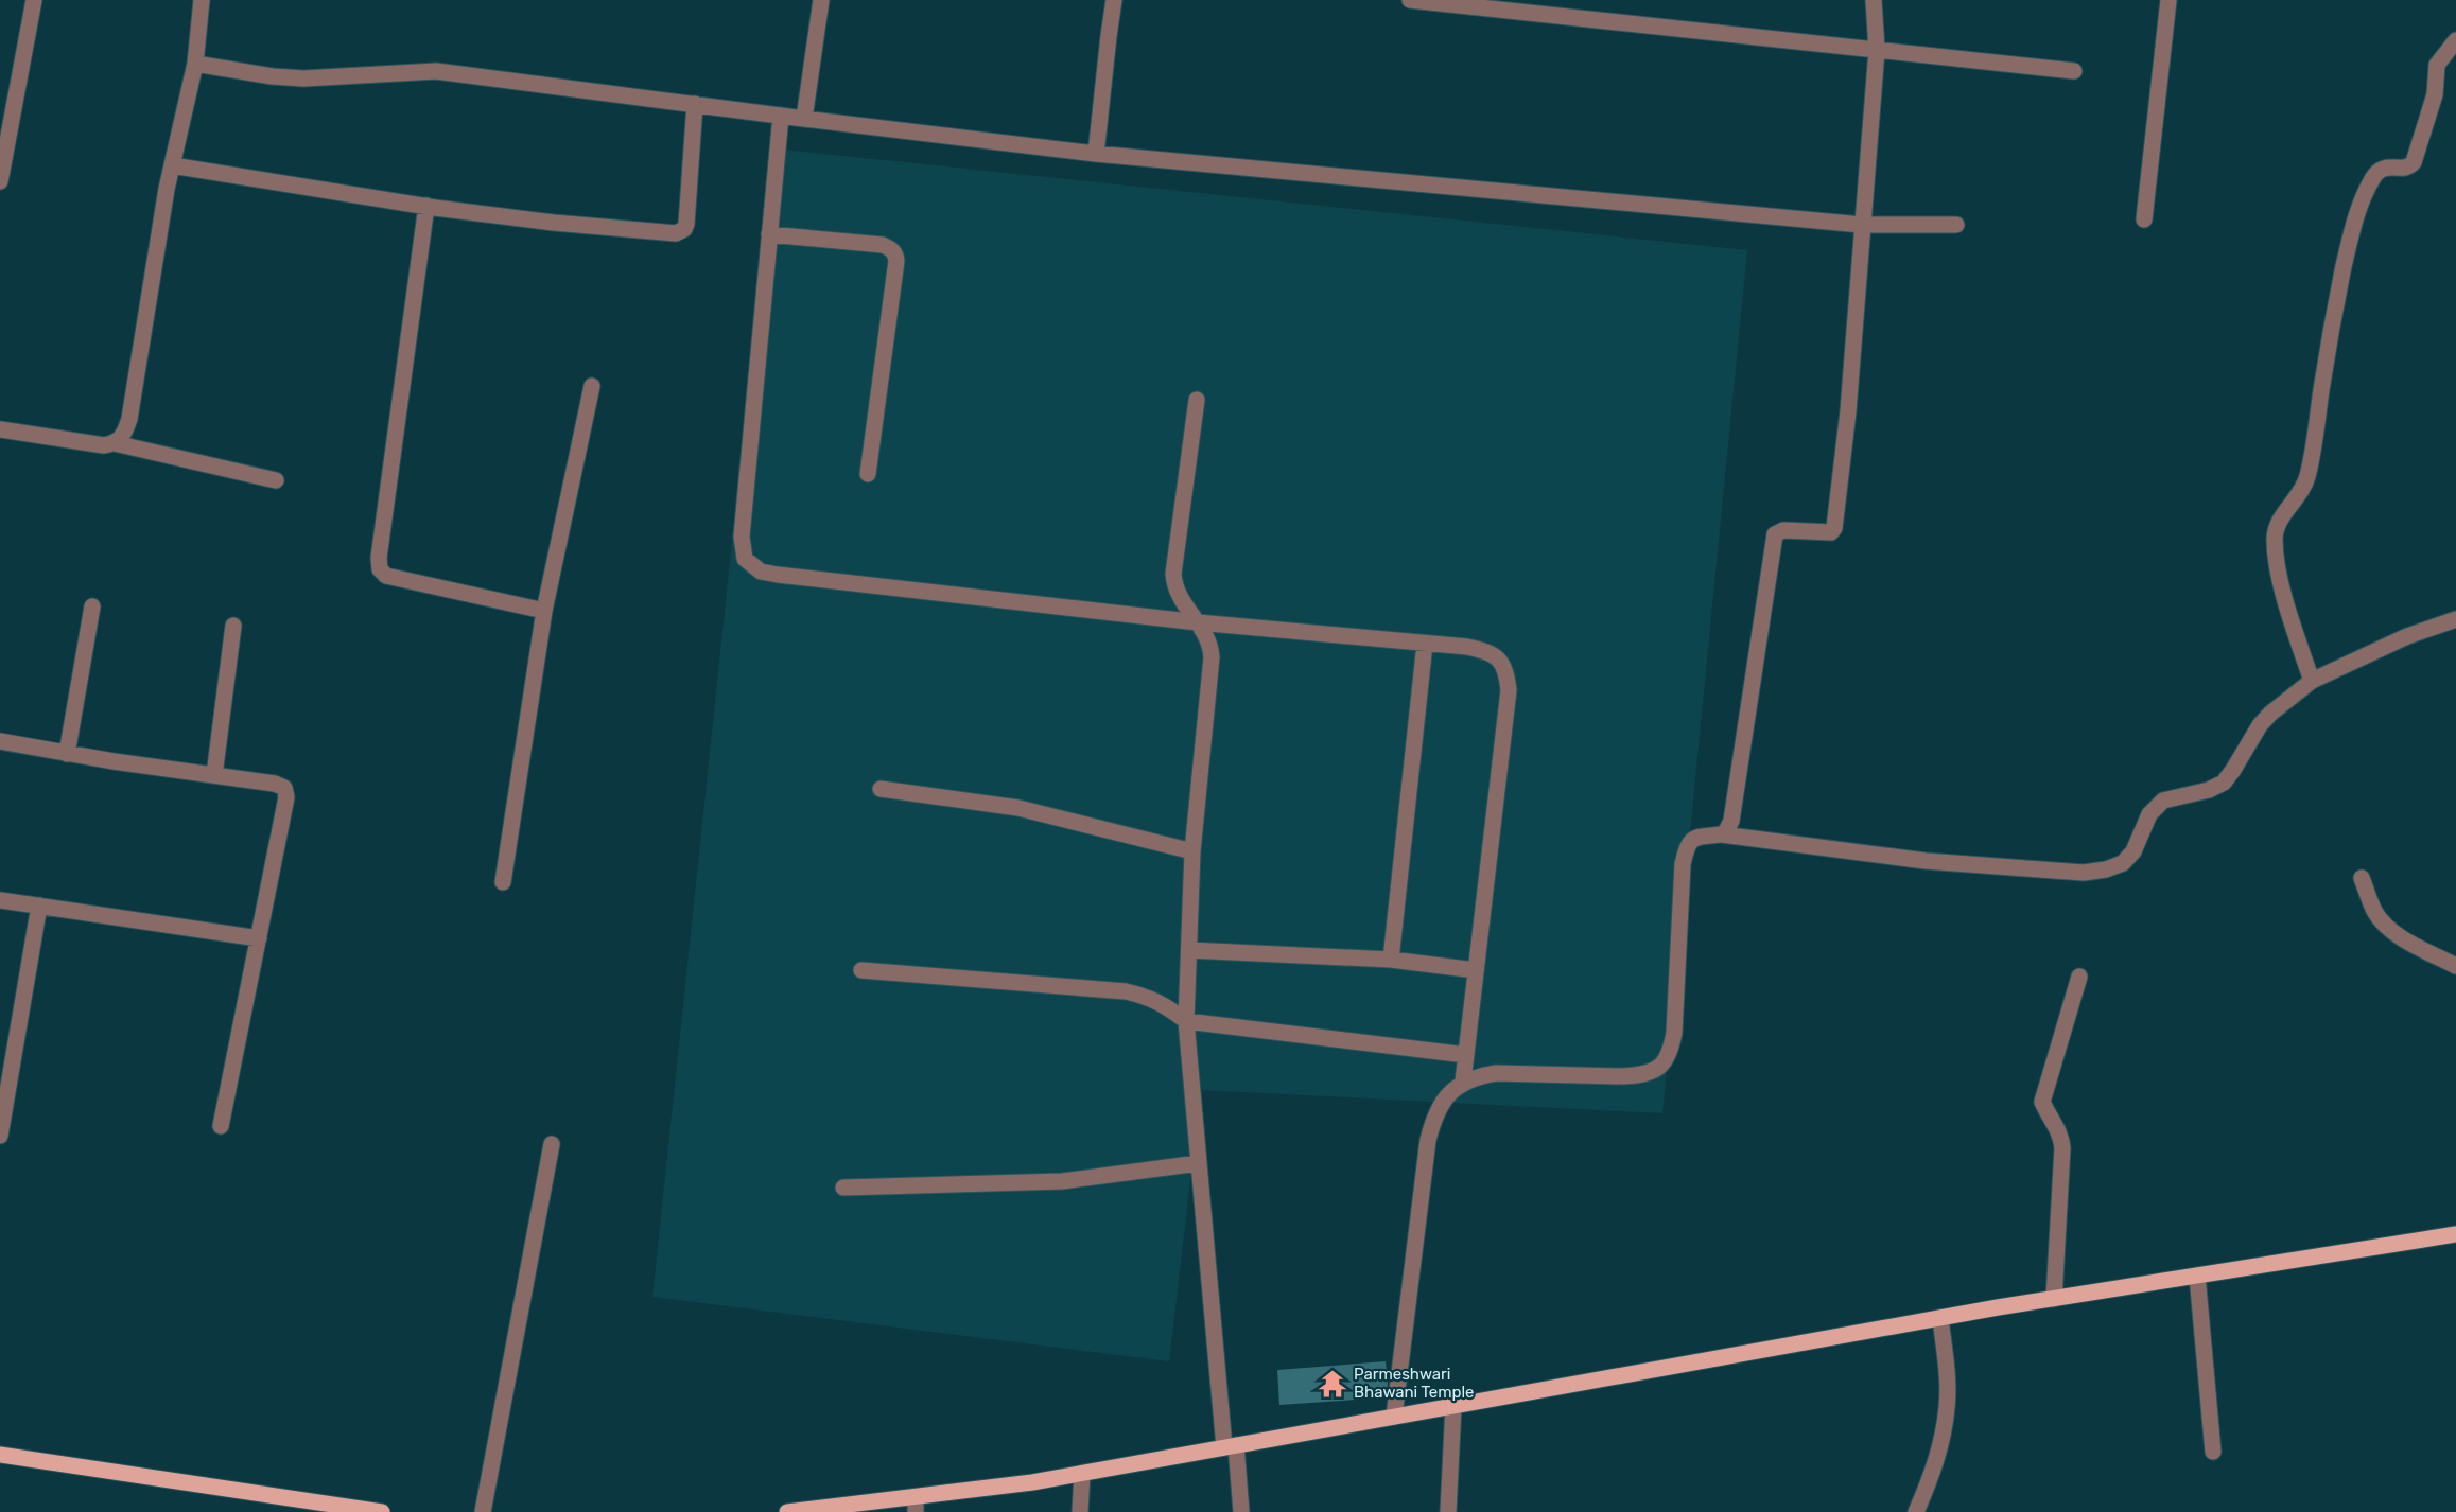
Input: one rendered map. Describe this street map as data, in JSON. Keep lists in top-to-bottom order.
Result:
{
  "places": {
    "temple": ["Parmeshwari Bhawani Temple"]
  }
}
